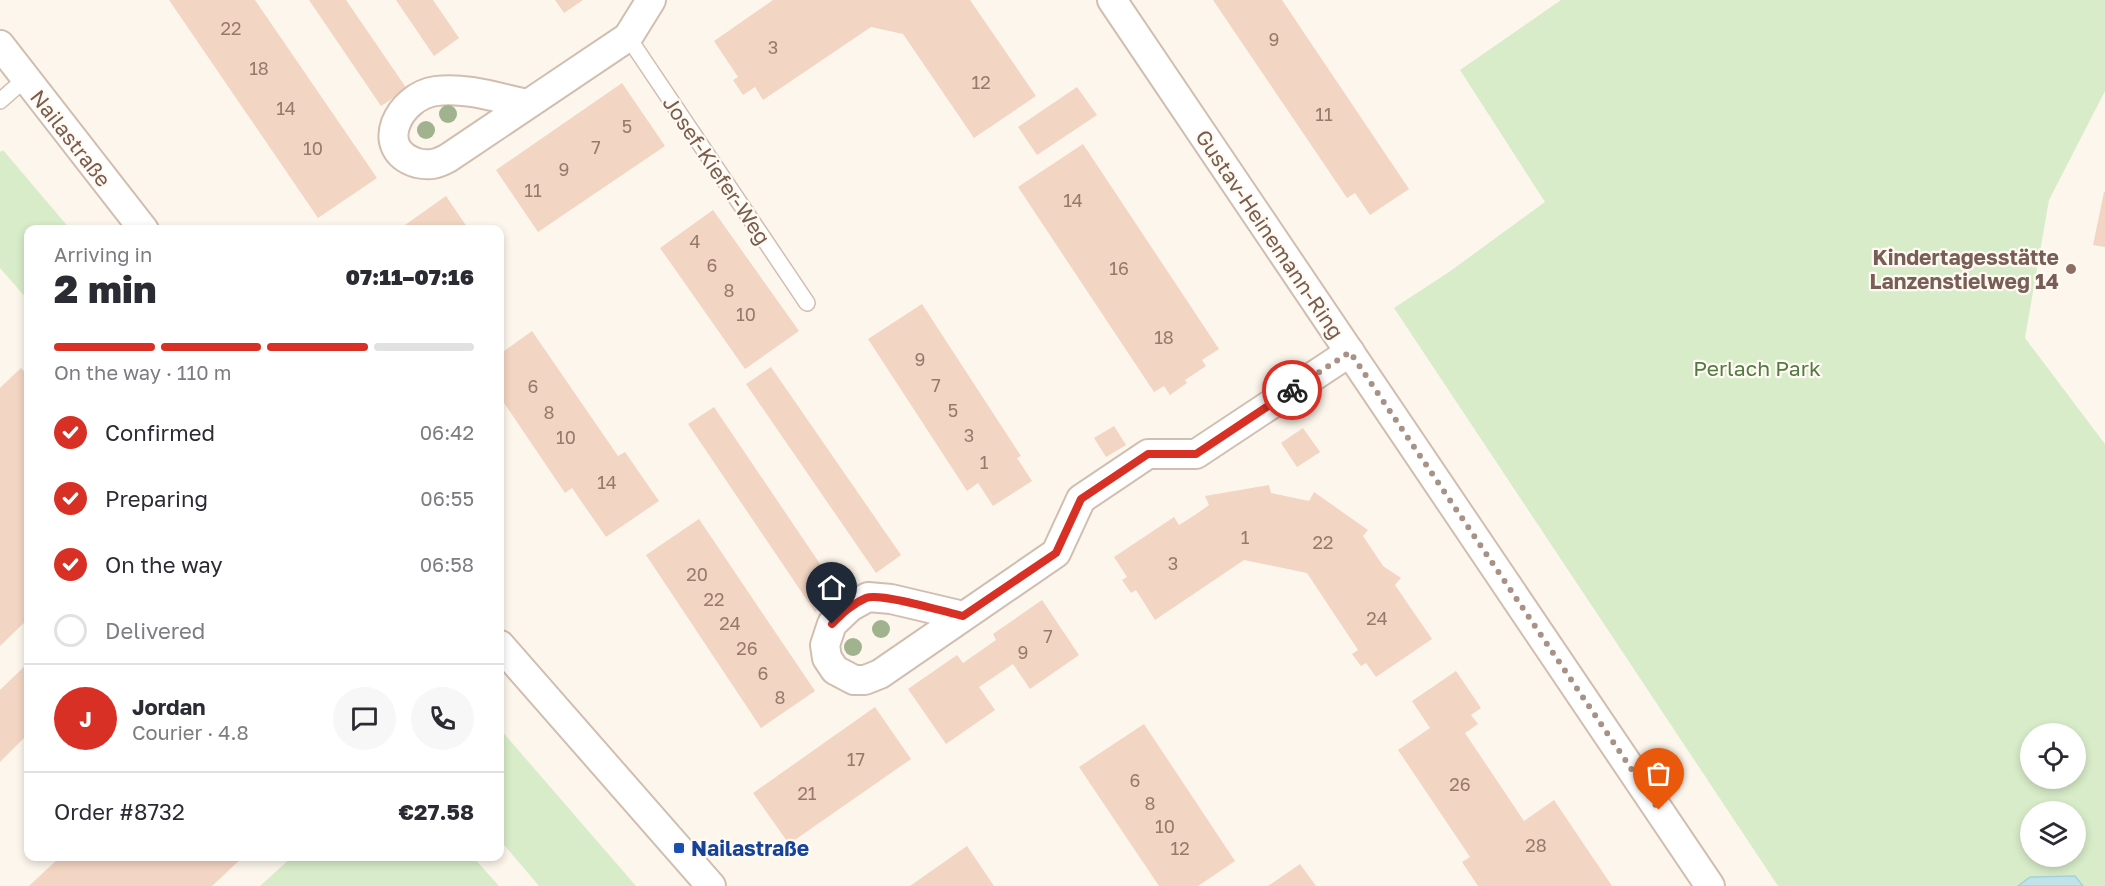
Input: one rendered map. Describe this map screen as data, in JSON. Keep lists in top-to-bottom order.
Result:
{
  "streets": {
    "street": ["Nailastraße", "Gustav-Heinemann-Ring"],
    "lane": ["Josef-Kiefer-Weg"]
  },
  "parks": ["Perlach Park"],
  "places": {
    "other": ["Kindertagesstätte Lanzenstielweg 14"],
    "transit": ["Nailastraße"]
  },
  "house_numbers": [
    "22",
    "9",
    "3",
    "18",
    "12",
    "14",
    "11",
    "5",
    "7",
    "10",
    "9",
    "11",
    "14",
    "4",
    "6",
    "16",
    "8",
    "10",
    "18",
    "9",
    "7",
    "6",
    "5",
    "8",
    "3",
    "10",
    "1",
    "14",
    "1",
    "22",
    "3",
    "20",
    "22",
    "24",
    "24",
    "7",
    "26",
    "9",
    "6",
    "8",
    "17",
    "6",
    "26",
    "21",
    "8",
    "10",
    "28",
    "12"
  ],
  "page": {
    "heading": ["2 min", "Arriving in", "07:11–07:16"],
    "panel": [
      "Jordan",
      "Courier · 4.8",
      "Order #8732",
      "€27.58"
    ],
    "bar": "On the way · 110 m",
    "list": [
      ["Confirmed", "06:42"],
      ["Preparing", "06:55"],
      ["On the way", "06:58"],
      "Delivered"
    ],
    "round": "J"
  }
}
